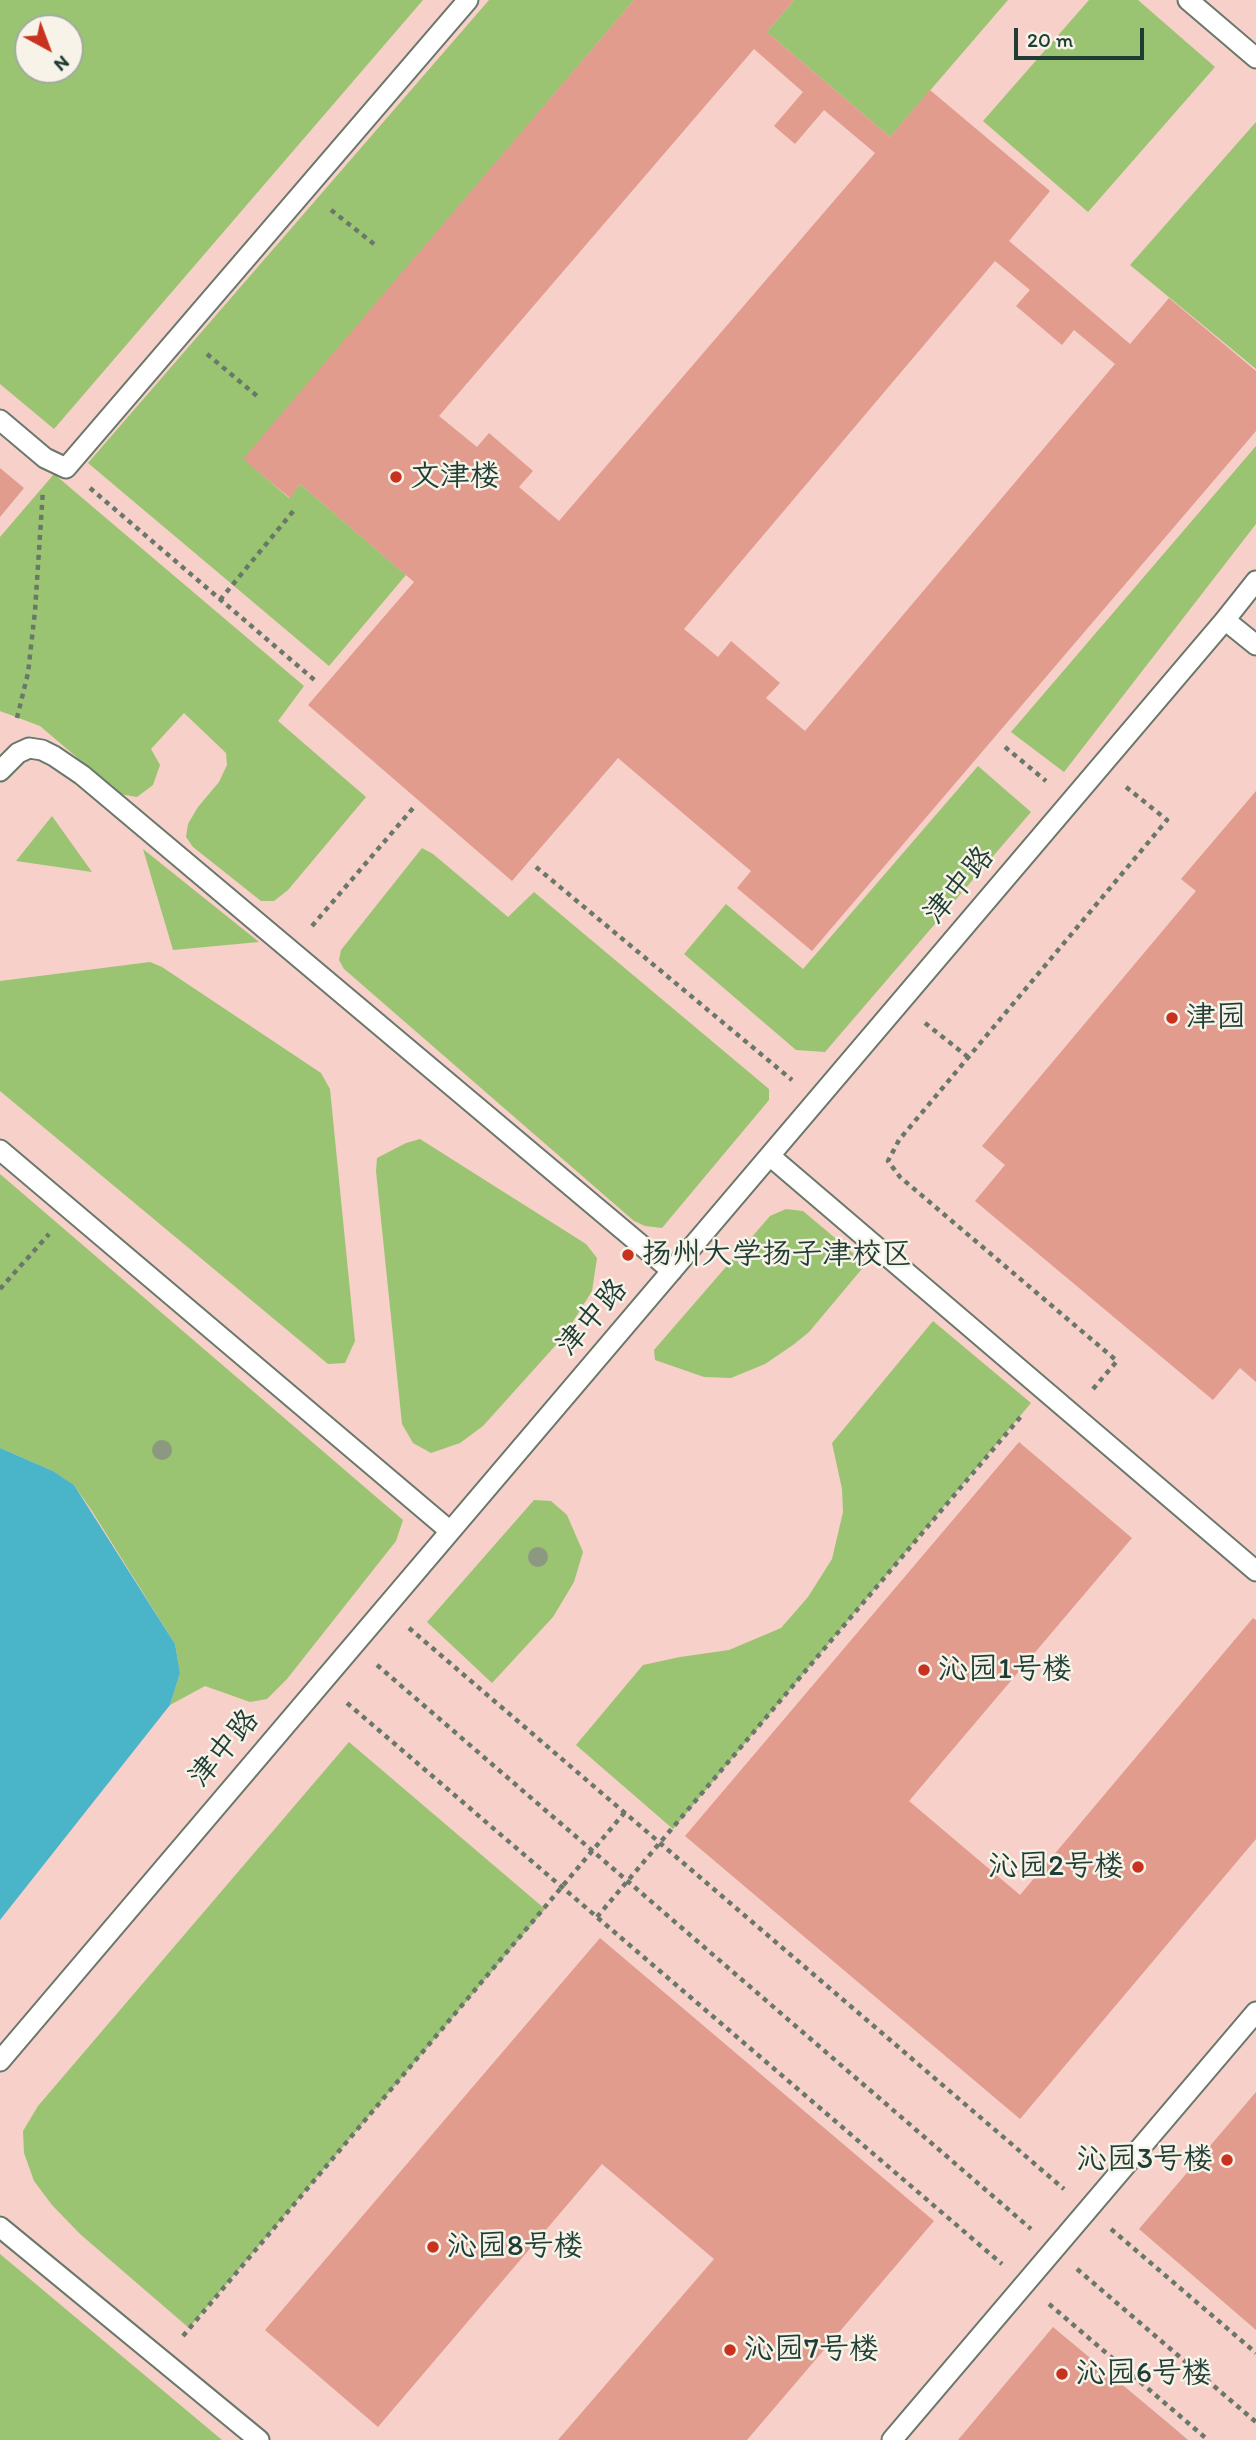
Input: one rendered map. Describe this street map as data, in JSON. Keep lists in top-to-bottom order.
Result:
{
  "streets": {
    "lane": ["津中路"]
  },
  "places": [
    "文津楼",
    "津园",
    "扬州大学扬子津校区",
    "沁园1号楼",
    "沁园2号楼",
    "沁园3号楼",
    "沁园8号楼",
    "沁园7号楼",
    "沁园6号楼"
  ],
  "scale_bar": "20 m",
  "north": "bottom right"
}
